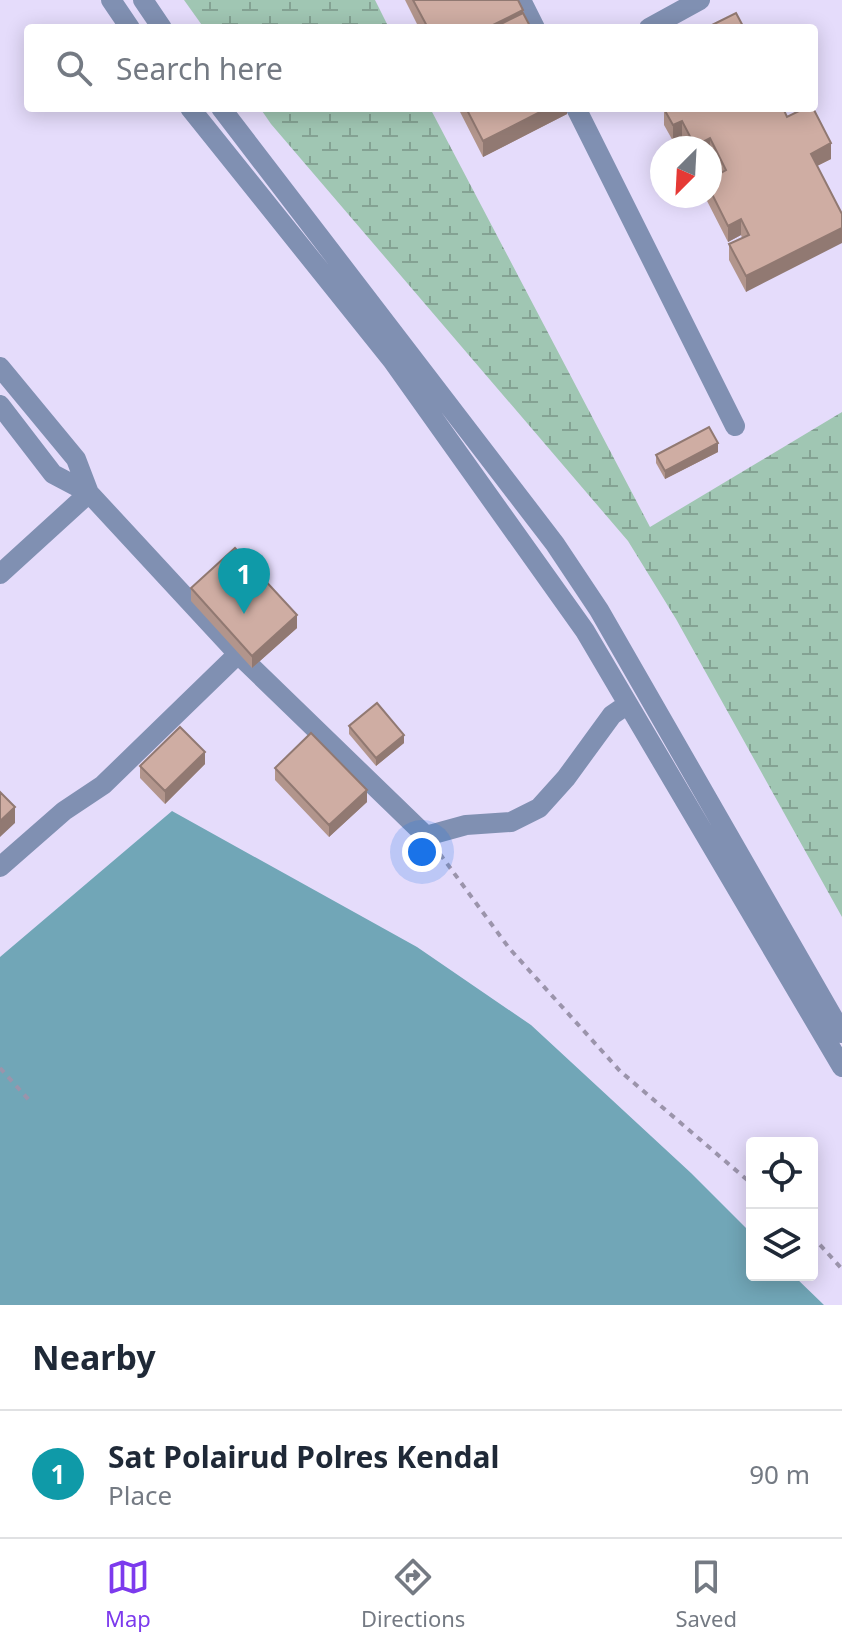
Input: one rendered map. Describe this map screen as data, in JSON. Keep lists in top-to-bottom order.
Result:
{
  "north": "bottom left",
  "page": {
    "search": "Search here",
    "pins": "1",
    "heading": "Nearby",
    "list": [
      {
        "mark": "1",
        "name": "Sat Polairud Polres Kendal",
        "note": "Place",
        "value": "90 m"
      }
    ],
    "nav": ["Map", "Directions", "Saved"]
  }
}
